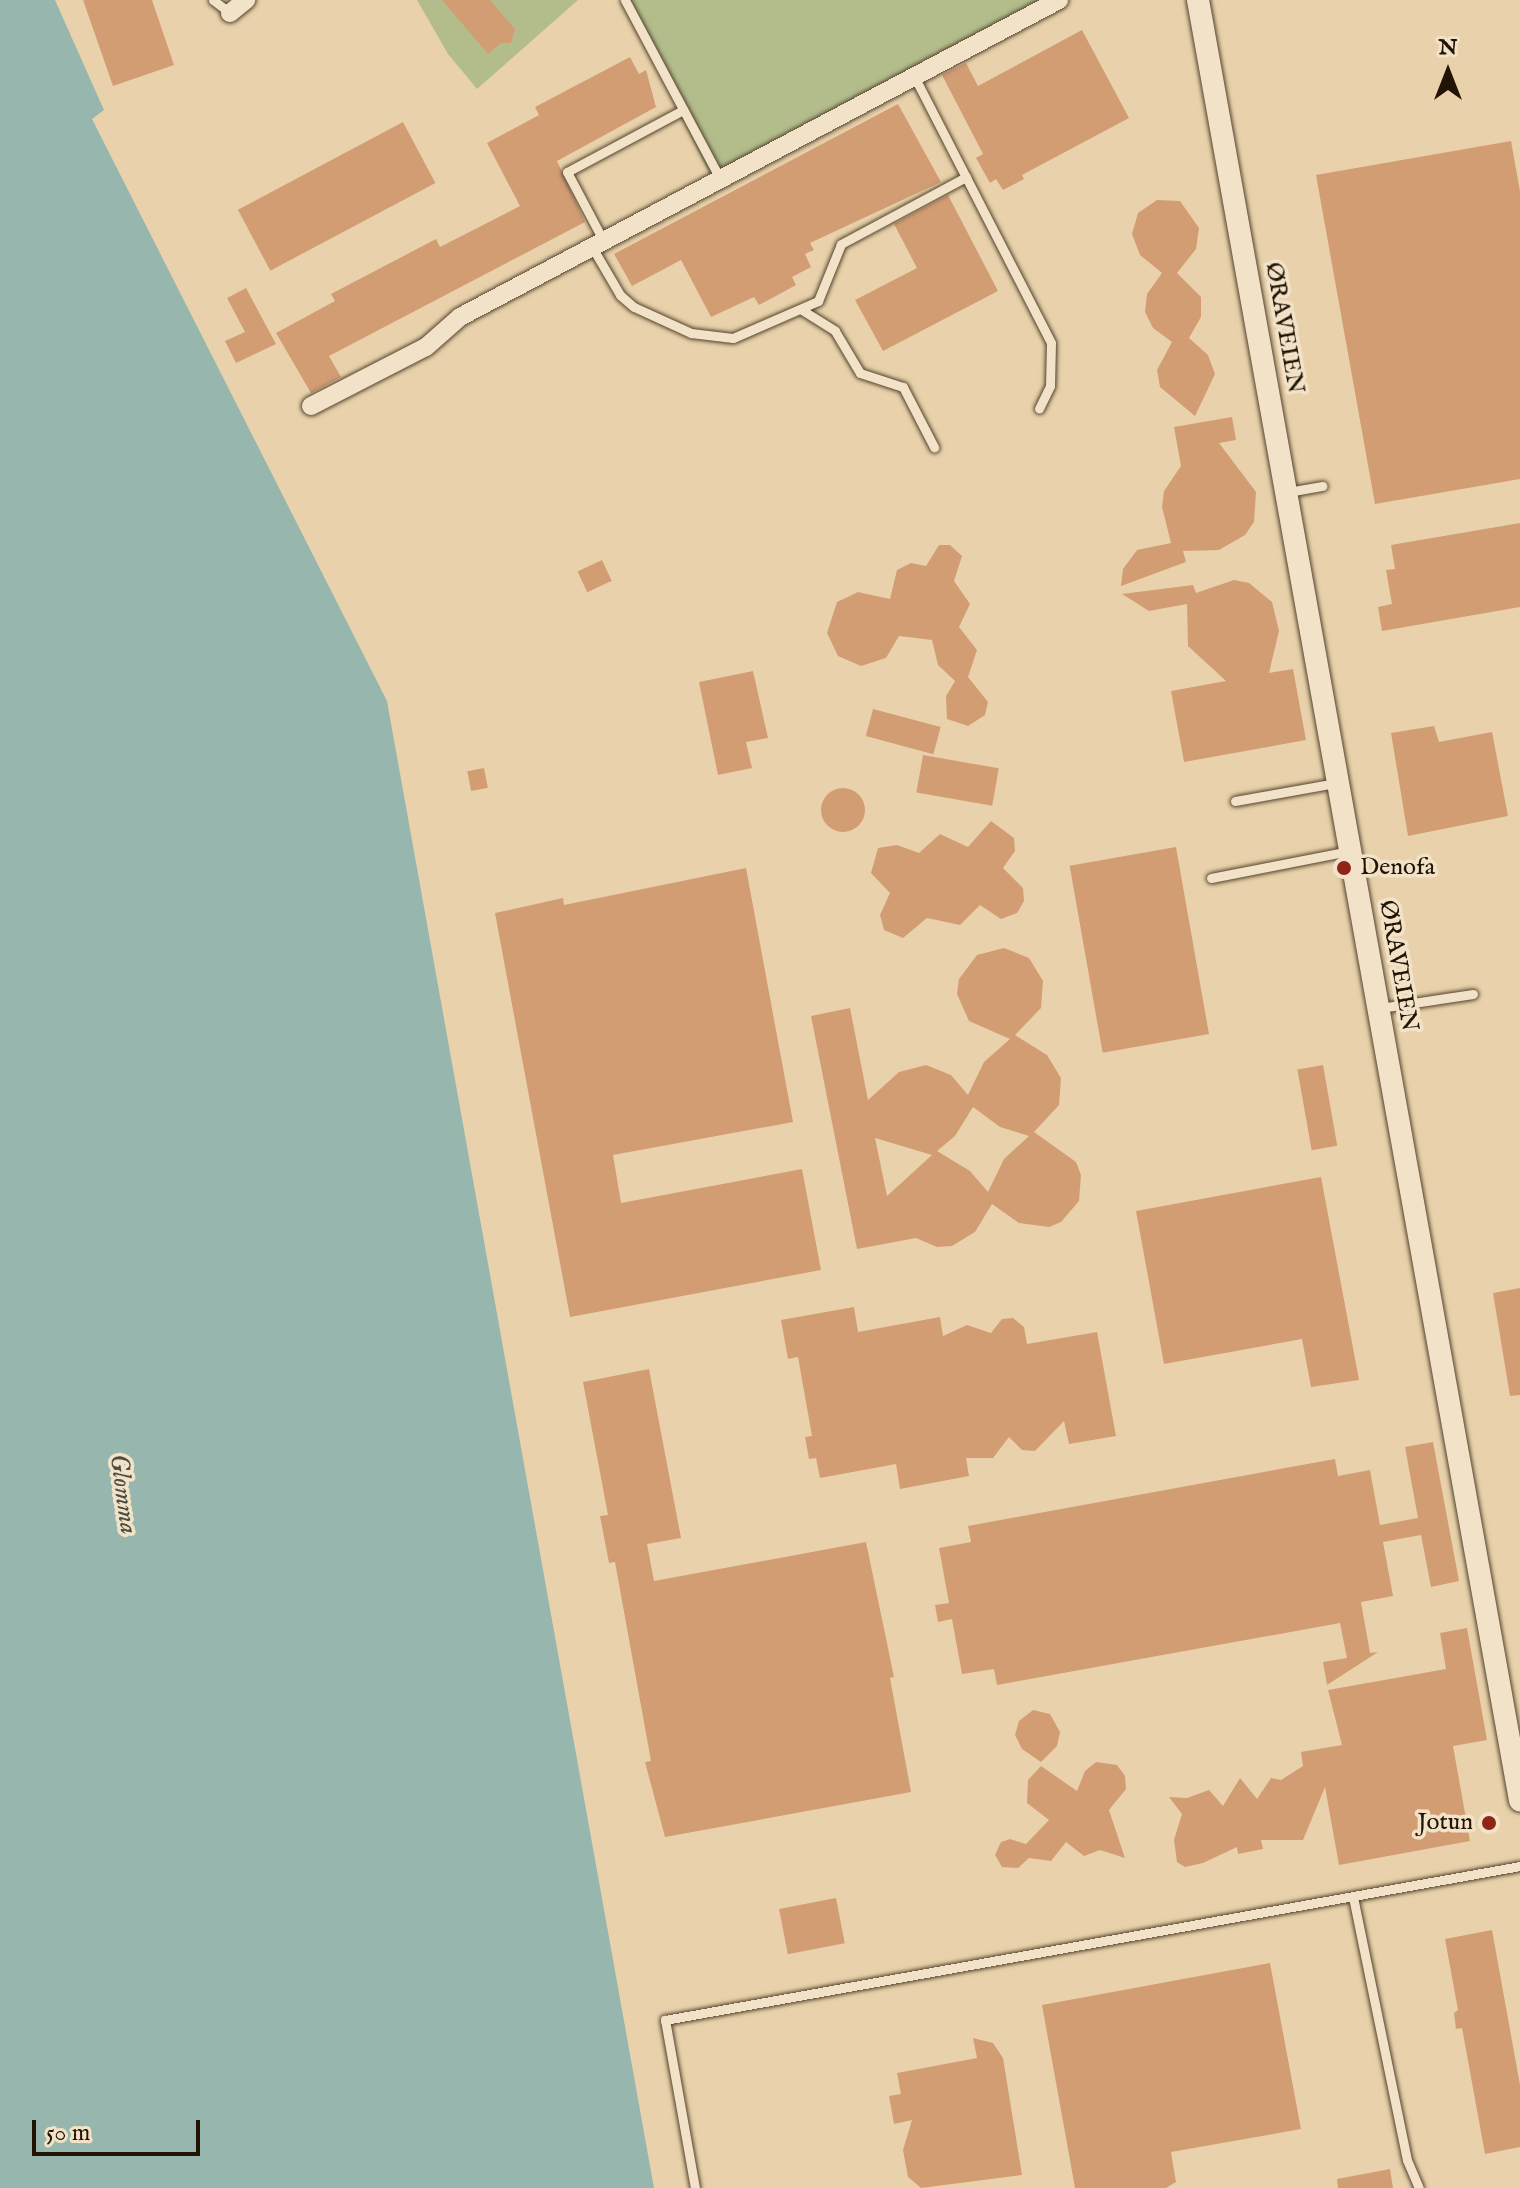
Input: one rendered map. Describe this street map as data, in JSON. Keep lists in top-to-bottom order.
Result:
{
  "streets": {
    "street": ["ØRAVEIEN"]
  },
  "water": ["Glomma"],
  "places": ["Denofa", "Jotun"],
  "scale_bar": "50 m",
  "north": "top"
}
